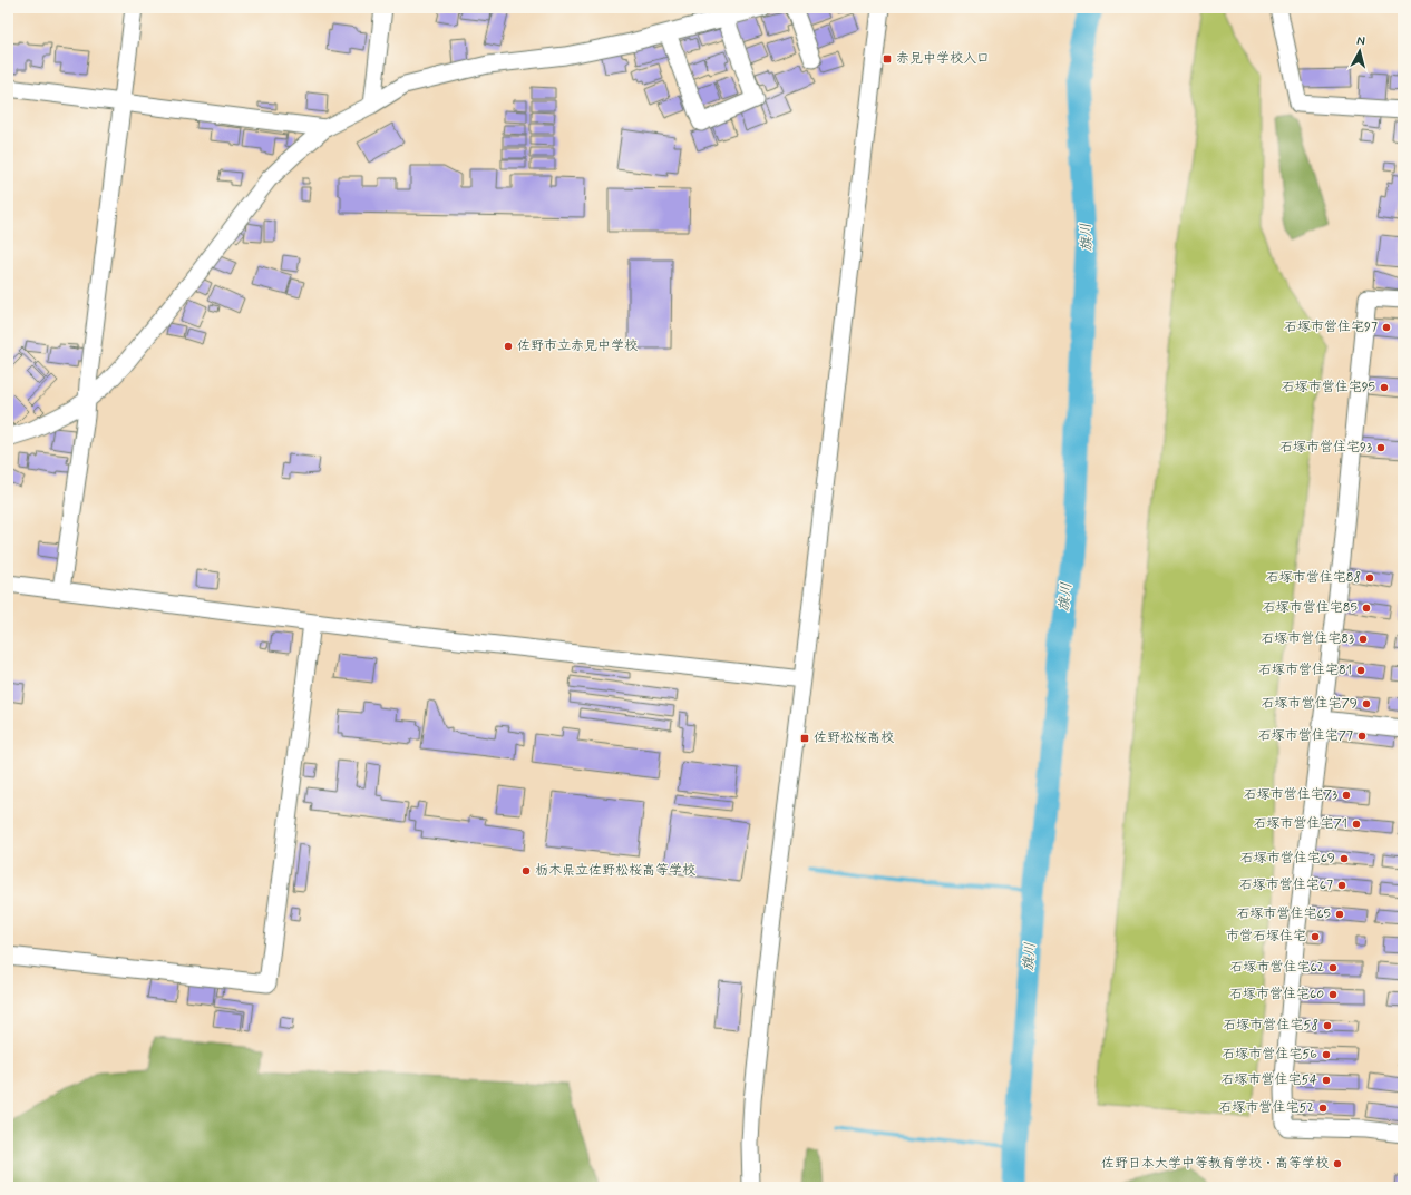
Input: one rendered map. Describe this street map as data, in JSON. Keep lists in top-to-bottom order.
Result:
{
  "water": ["旗川"],
  "places": {
    "transit": ["赤見中学校入口", "佐野松桜高校"],
    "other": [
      "石塚市営住宅97",
      "佐野市立赤見中学校",
      "石塚市営住宅95",
      "石塚市営住宅93",
      "石塚市営住宅88",
      "石塚市営住宅85",
      "石塚市営住宅83",
      "石塚市営住宅81",
      "石塚市営住宅79",
      "石塚市営住宅77",
      "石塚市営住宅73",
      "石塚市営住宅71",
      "石塚市営住宅69",
      "栃木県立佐野松桜高等学校",
      "石塚市営住宅67",
      "石塚市営住宅65",
      "市営石塚住宅",
      "石塚市営住宅62",
      "石塚市営住宅60",
      "石塚市営住宅58",
      "石塚市営住宅56",
      "石塚市営住宅54",
      "石塚市営住宅52",
      "佐野日本大学中等教育学校・高等学校"
    ]
  },
  "north": "top"
}
